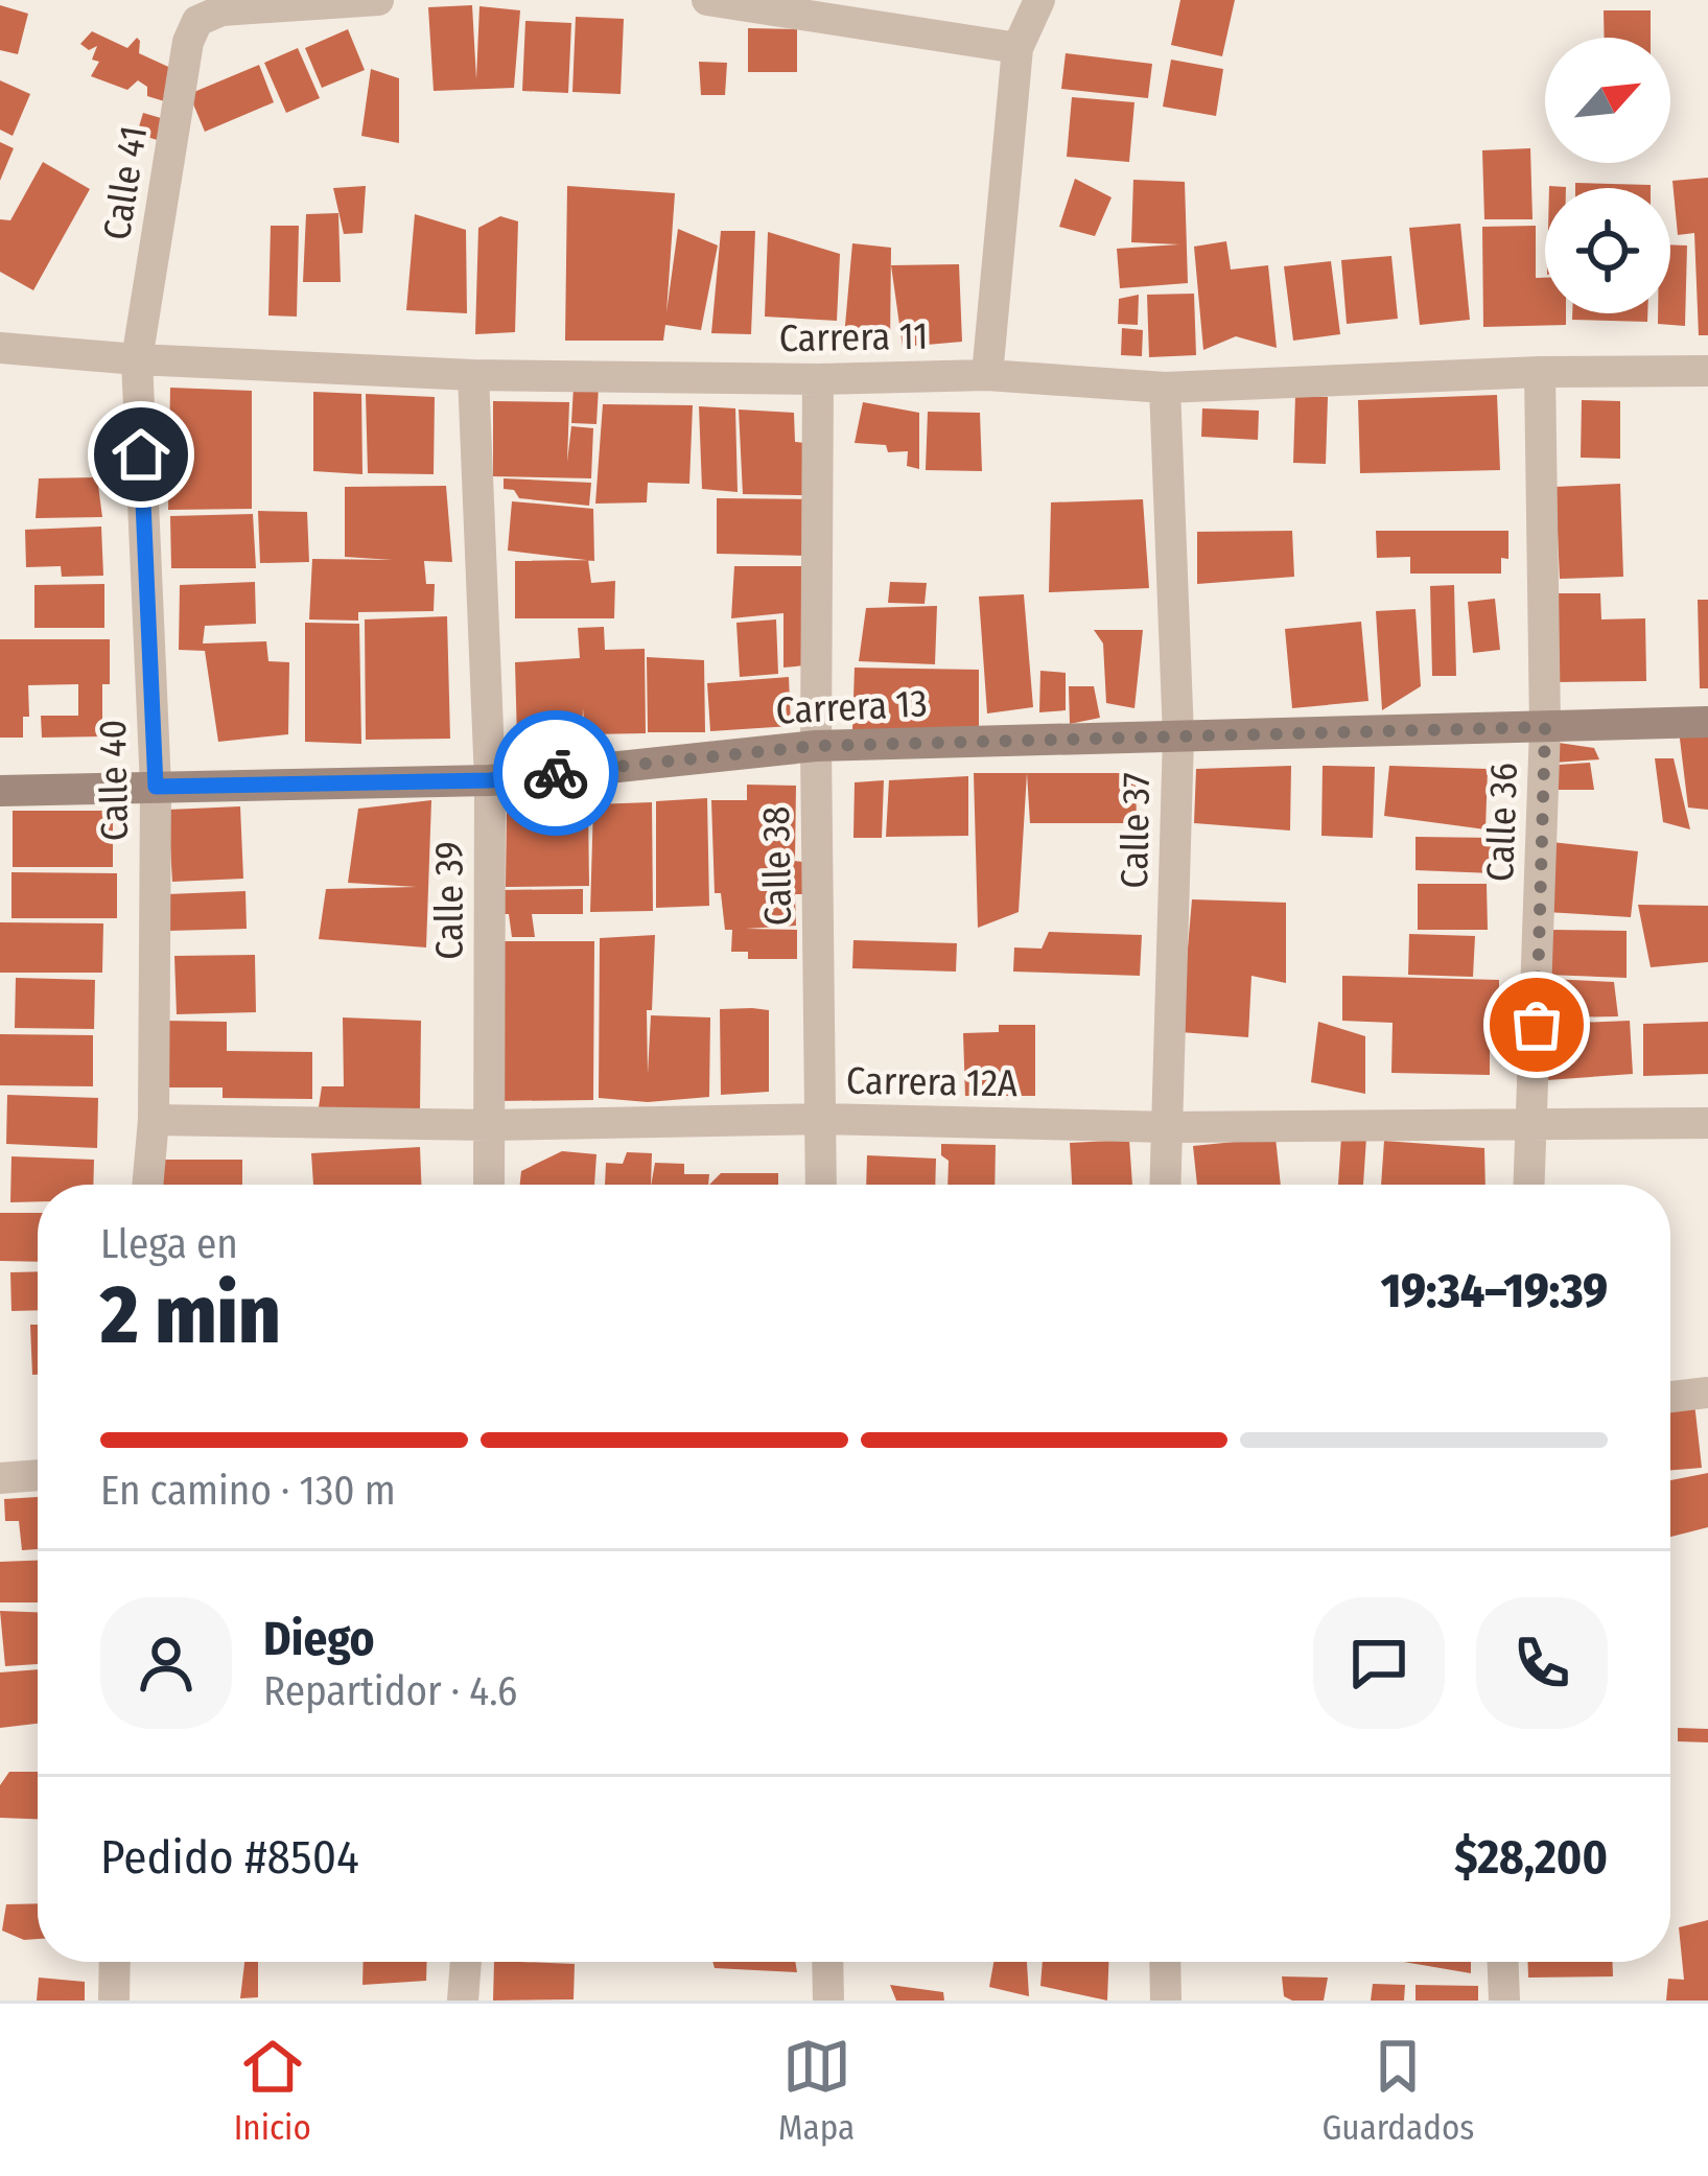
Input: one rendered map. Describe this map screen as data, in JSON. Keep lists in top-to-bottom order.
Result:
{
  "streets": {
    "street": [
      "Calle 41",
      "Carrera 11",
      "Carrera 13",
      "Calle 40",
      "Calle 36",
      "Calle 37",
      "Calle 38",
      "Calle 39",
      "Carrera 12A"
    ]
  },
  "crossings": [
    ["Calle 41", "Carrera 11"],
    ["Calle 41", "Calle 40"],
    ["Carrera 11", "Calle 40"],
    ["Carrera 11", "Calle 36"],
    ["Carrera 11", "Calle 37"],
    ["Carrera 11", "Calle 38"],
    ["Carrera 11", "Calle 39"],
    ["Carrera 13", "Calle 40"],
    ["Carrera 13", "Calle 36"],
    ["Carrera 13", "Calle 37"],
    ["Carrera 13", "Calle 38"],
    ["Carrera 13", "Calle 39"],
    ["Calle 40", "Carrera 12A"],
    ["Calle 36", "Carrera 12A"],
    ["Calle 37", "Carrera 12A"],
    ["Calle 38", "Carrera 12A"],
    ["Calle 39", "Carrera 12A"]
  ],
  "north": "top right",
  "page": {
    "heading": ["2 min", "Llega en", "19:34–19:39"],
    "panel": [
      "Diego",
      "Repartidor · 4.6",
      "Pedido #8504",
      "$28,200"
    ],
    "bar": "En camino · 130 m",
    "tabs": ["Inicio", "Mapa", "Guardados"]
  }
}
